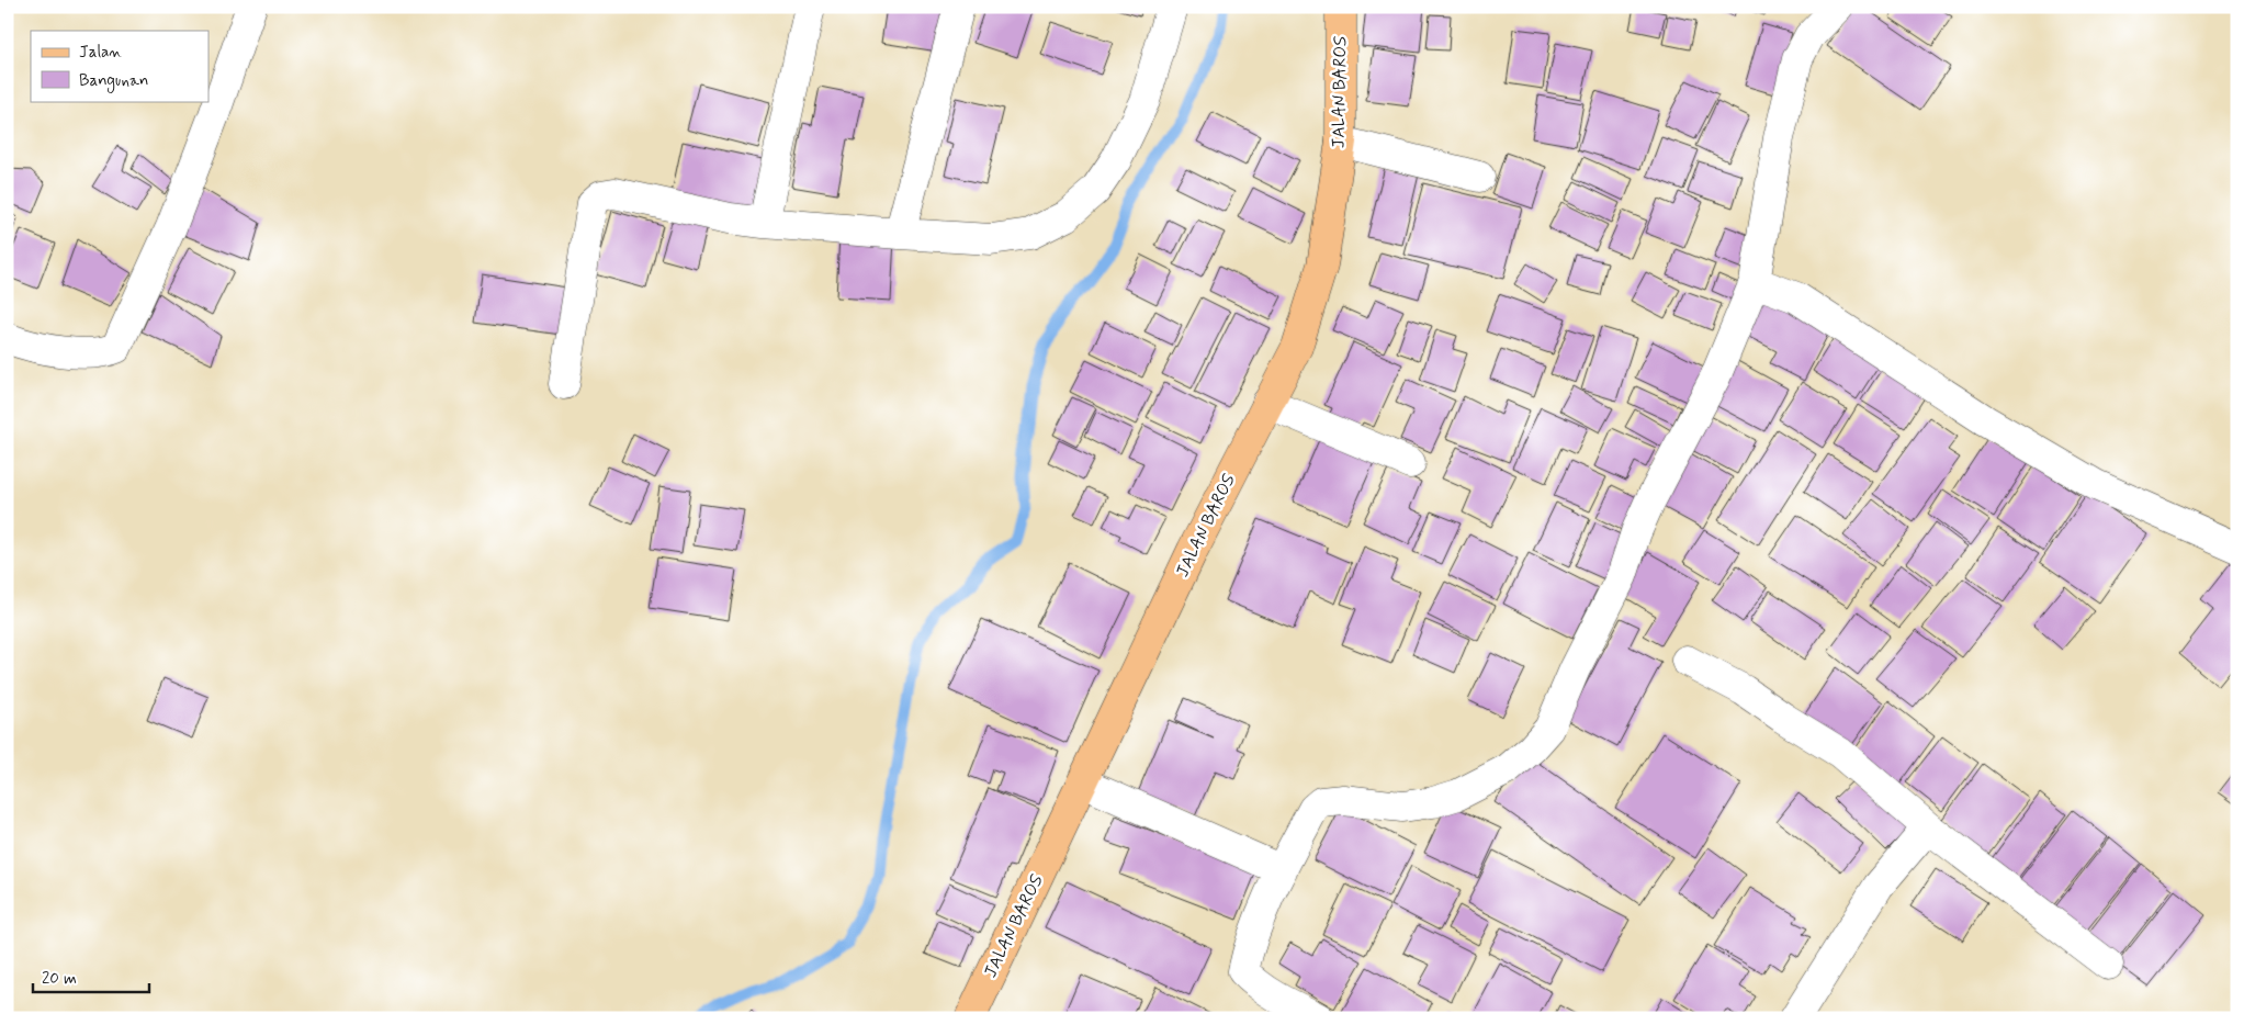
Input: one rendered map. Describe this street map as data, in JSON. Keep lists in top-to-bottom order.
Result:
{
  "streets": {
    "main road": ["JALAN BAROS"]
  },
  "legend": ["Jalan", "Bangunan"],
  "scale_bar": "20 m"
}
